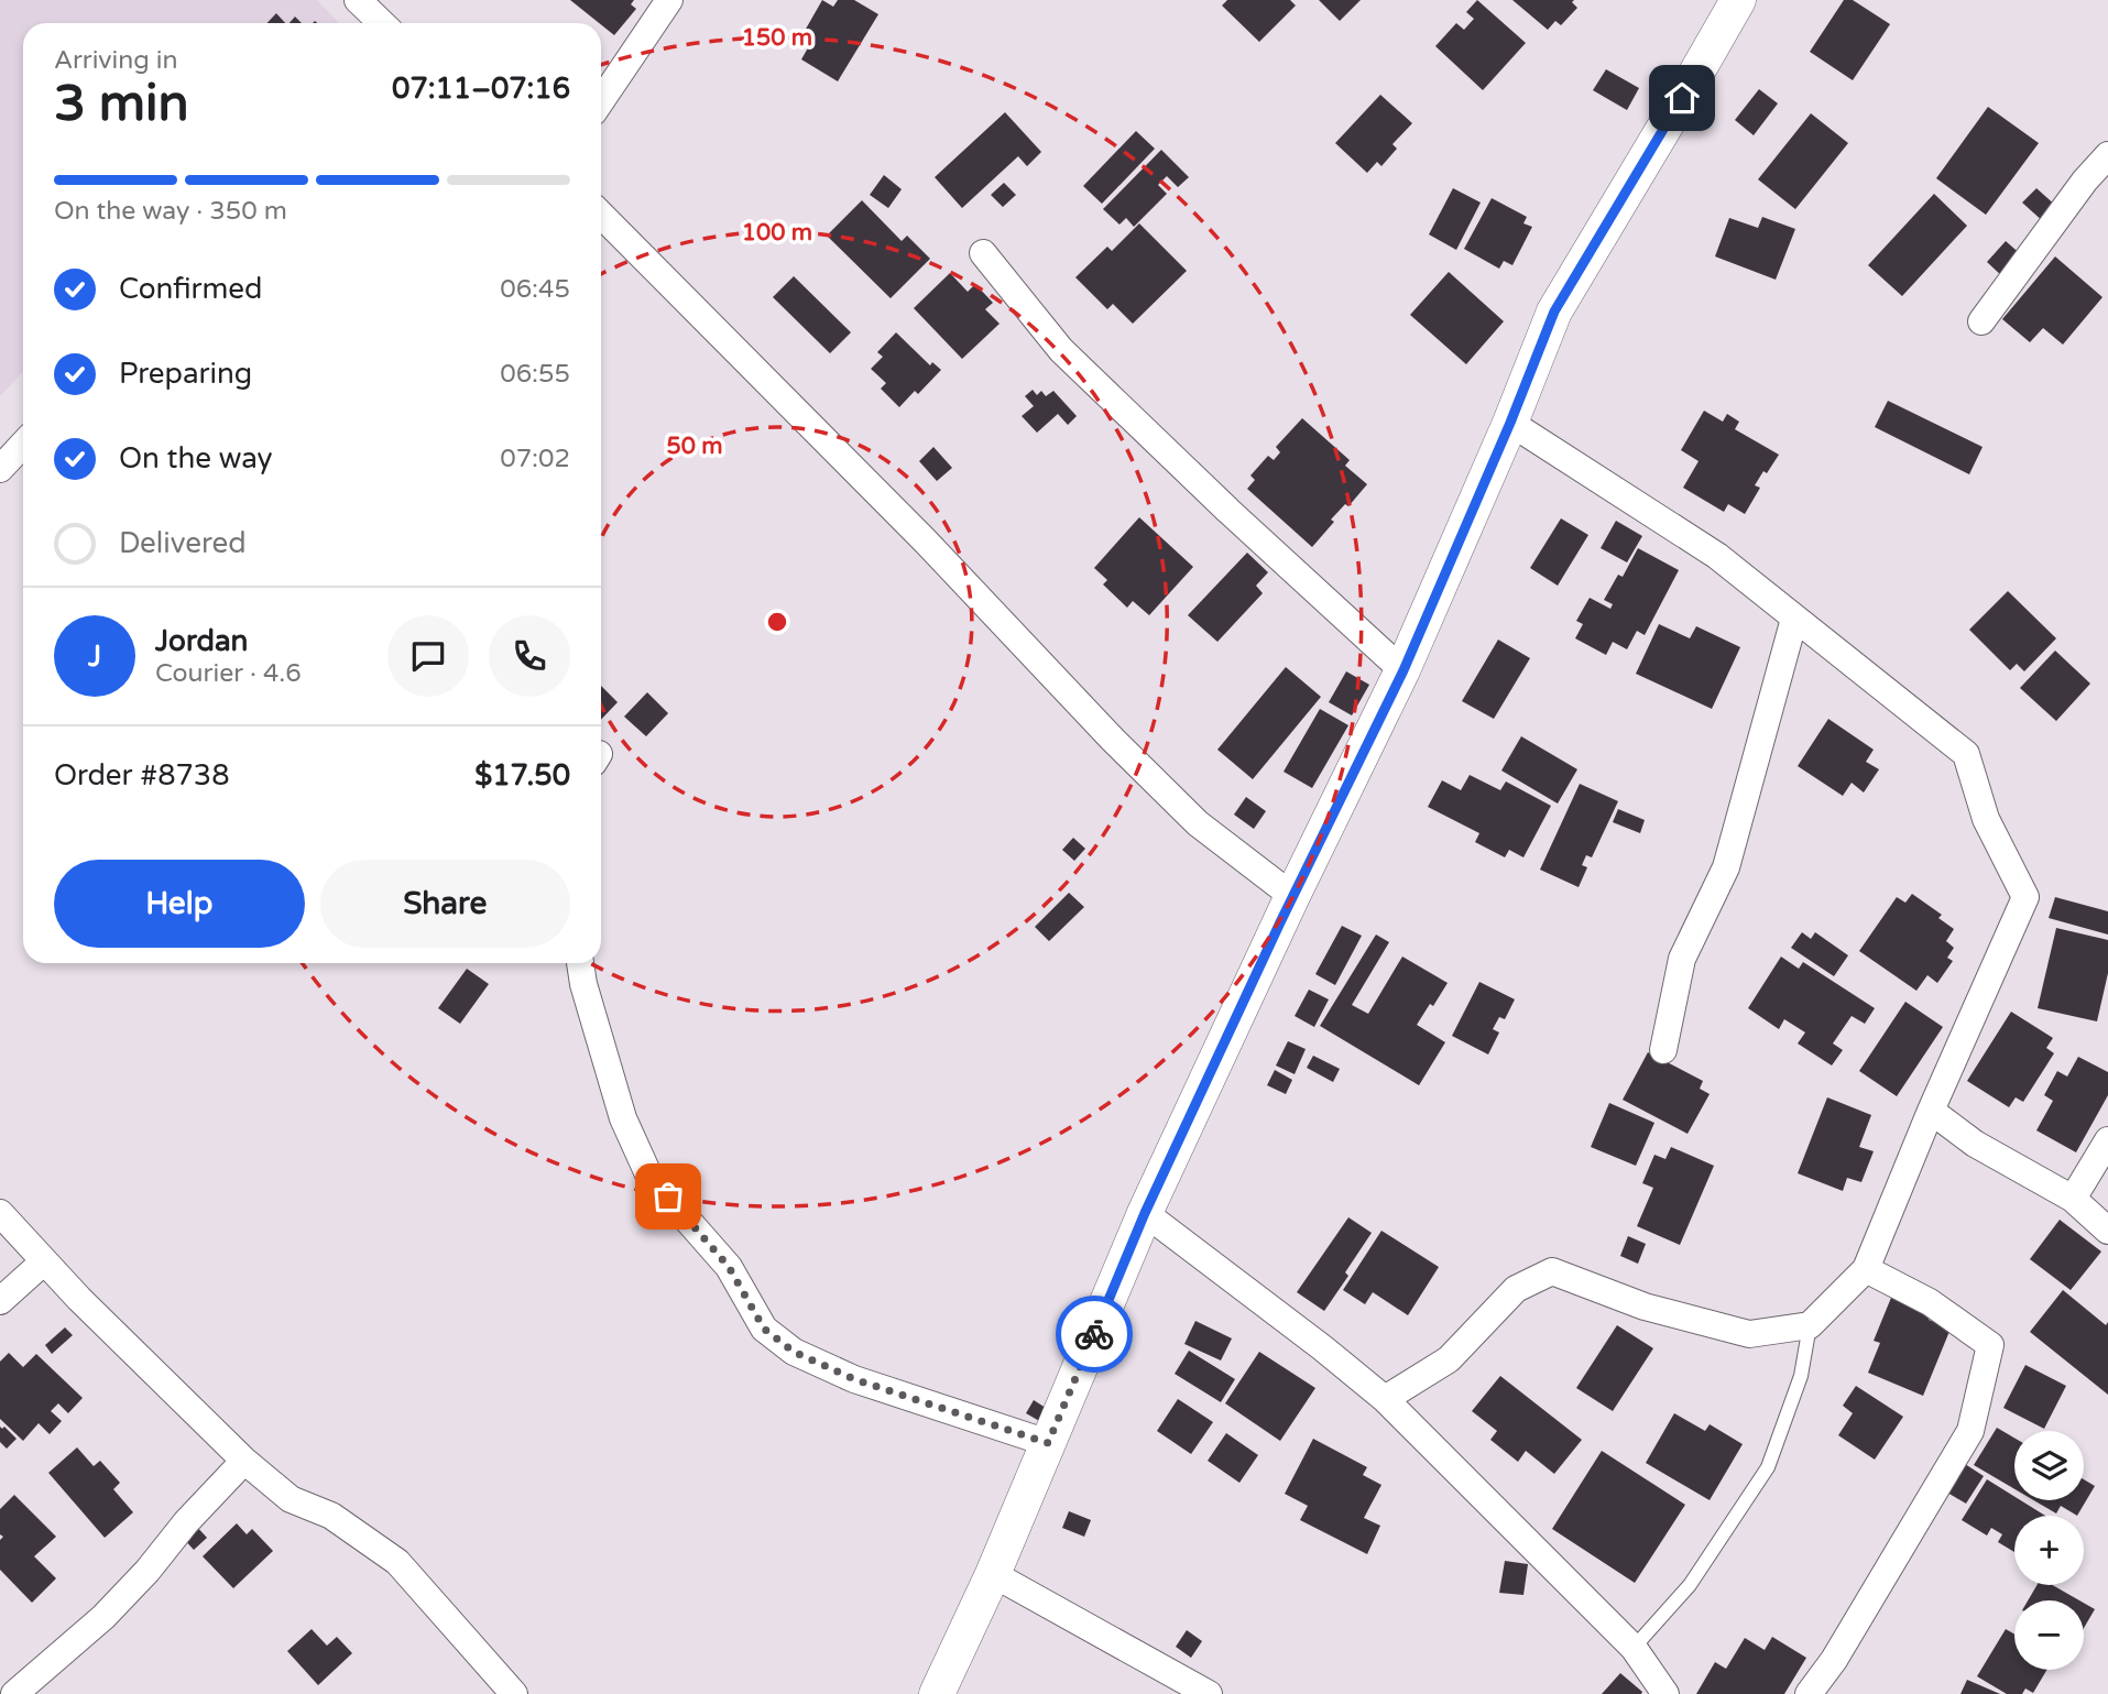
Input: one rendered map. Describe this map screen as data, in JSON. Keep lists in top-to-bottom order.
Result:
{
  "page": {
    "heading": ["3 min", "Arriving in", "07:11–07:16"],
    "panel": [
      "Jordan",
      "Courier · 4.6",
      "Order #8738",
      "$17.50"
    ],
    "bar": "On the way · 350 m",
    "list": [
      ["Confirmed", "06:45"],
      ["Preparing", "06:55"],
      ["On the way", "07:02"],
      "Delivered"
    ],
    "round": "J",
    "buttons": ["Help", "Share"],
    "map_buttons": ["+", "−"]
  },
  "rings": ["150 m", "100 m", "50 m"]
}
